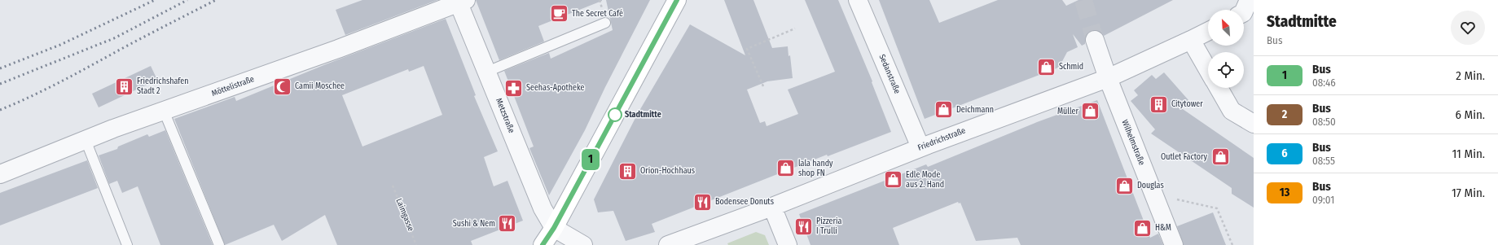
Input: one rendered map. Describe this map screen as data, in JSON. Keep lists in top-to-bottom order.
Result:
{
  "streets": {
    "street": [
      "Sedanstraße",
      "Möttelistraße",
      "Metzstraße",
      "Friedrichstraße",
      "Wilhelmstraße"
    ],
    "path": ["Laimgasse"]
  },
  "crossings": [
    ["Sedanstraße", "Friedrichstraße"],
    ["Möttelistraße", "Metzstraße"],
    ["Friedrichstraße", "Wilhelmstraße"]
  ],
  "places": {
    "cafe": ["The Secret Café"],
    "shop": [
      "Schmid",
      "Deichmann",
      "Müller",
      "Outlet Factory",
      "lala handy shop FN",
      "Edle Mode aus 2. Hand",
      "Douglas",
      "H&M"
    ],
    "building": ["Friedrichshafen Stadt 2", "Citytower", "Orion-Hochhaus"],
    "mosque": ["Camii Moschee"],
    "pharmacy": ["Seehas-Apotheke"],
    "other": ["Stadtmitte"],
    "restaurant": ["Bodensee Donuts", "Sushi & Nem", "Pizzeria I Trulli"]
  },
  "lines": ["bus line 1"],
  "north": "top left",
  "page": {
    "on_map": "1",
    "heading": ["Stadtmitte", "Bus"],
    "list": [
      {
        "mark": "1",
        "name": "Bus",
        "note": "08:46",
        "value": "2 Min."
      },
      {
        "mark": "2",
        "name": "Bus",
        "note": "08:50",
        "value": "6 Min."
      },
      {
        "mark": "6",
        "name": "Bus",
        "note": "08:55",
        "value": "11 Min."
      },
      {
        "mark": "13",
        "name": "Bus",
        "note": "09:01",
        "value": "17 Min."
      }
    ]
  }
}
